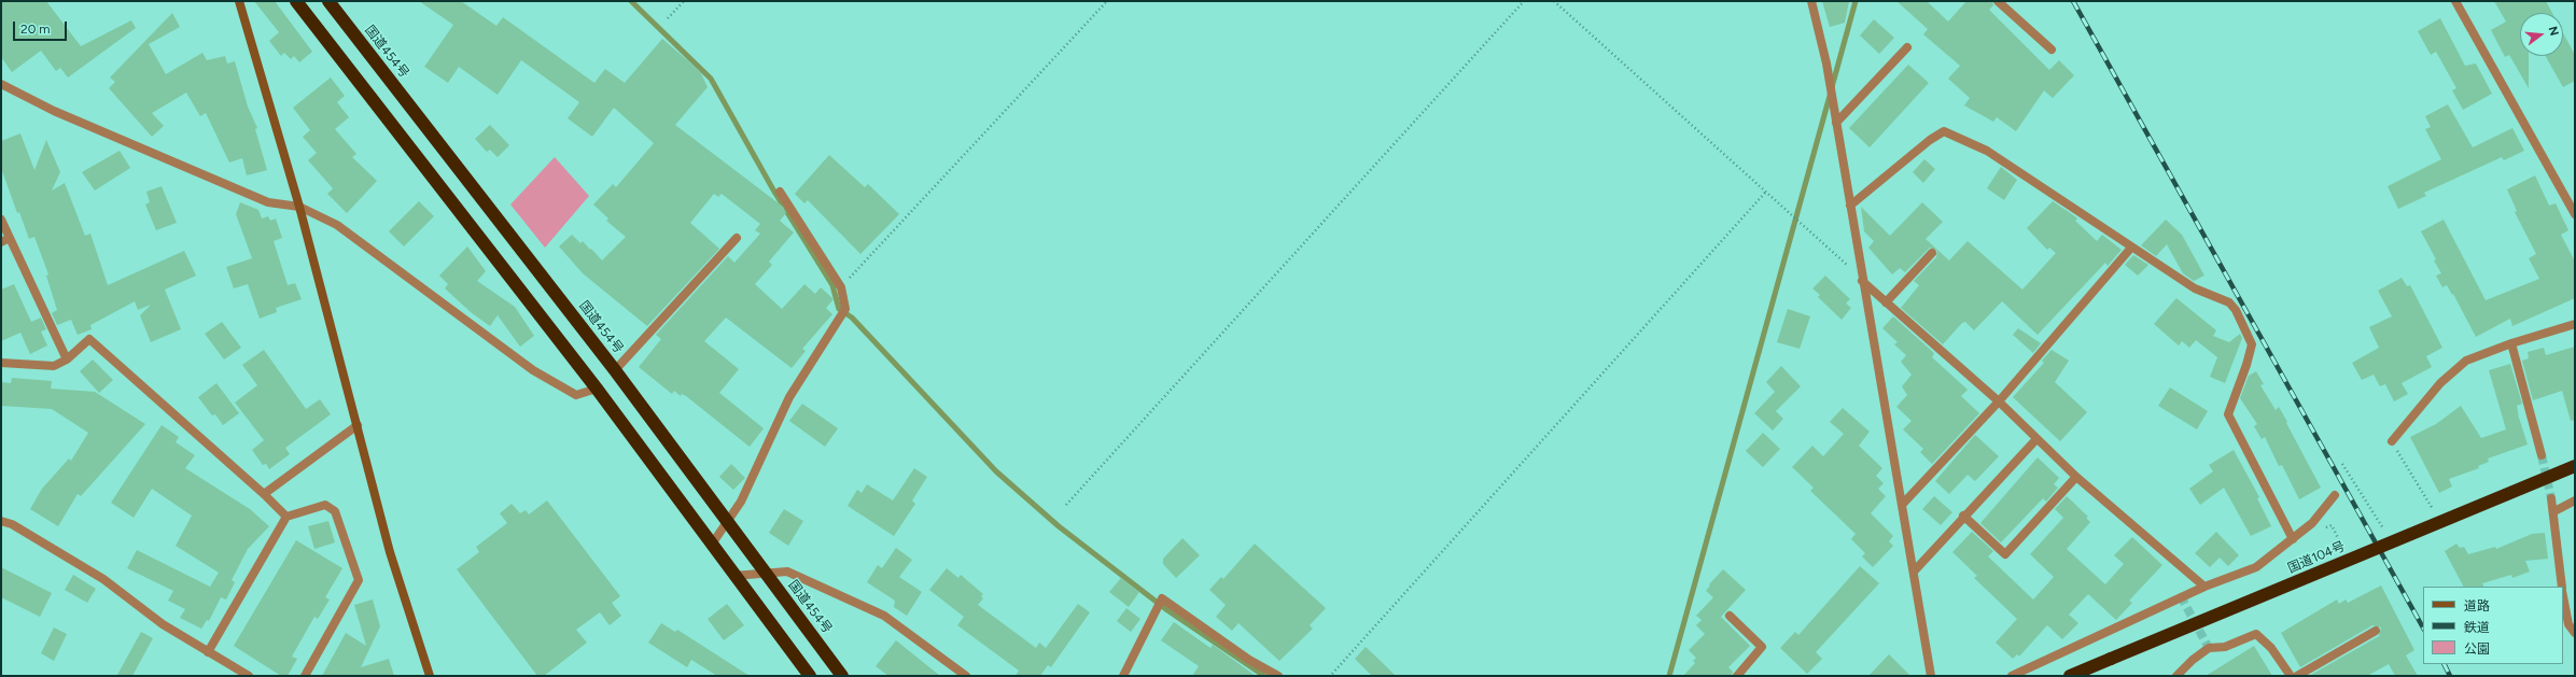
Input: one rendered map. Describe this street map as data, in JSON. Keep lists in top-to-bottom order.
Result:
{
  "streets": {
    "highway": ["国道454号", "国道104号"]
  },
  "legend": ["道路", "鉄道", "公園"],
  "scale_bar": "20 m",
  "north": "right"
}
